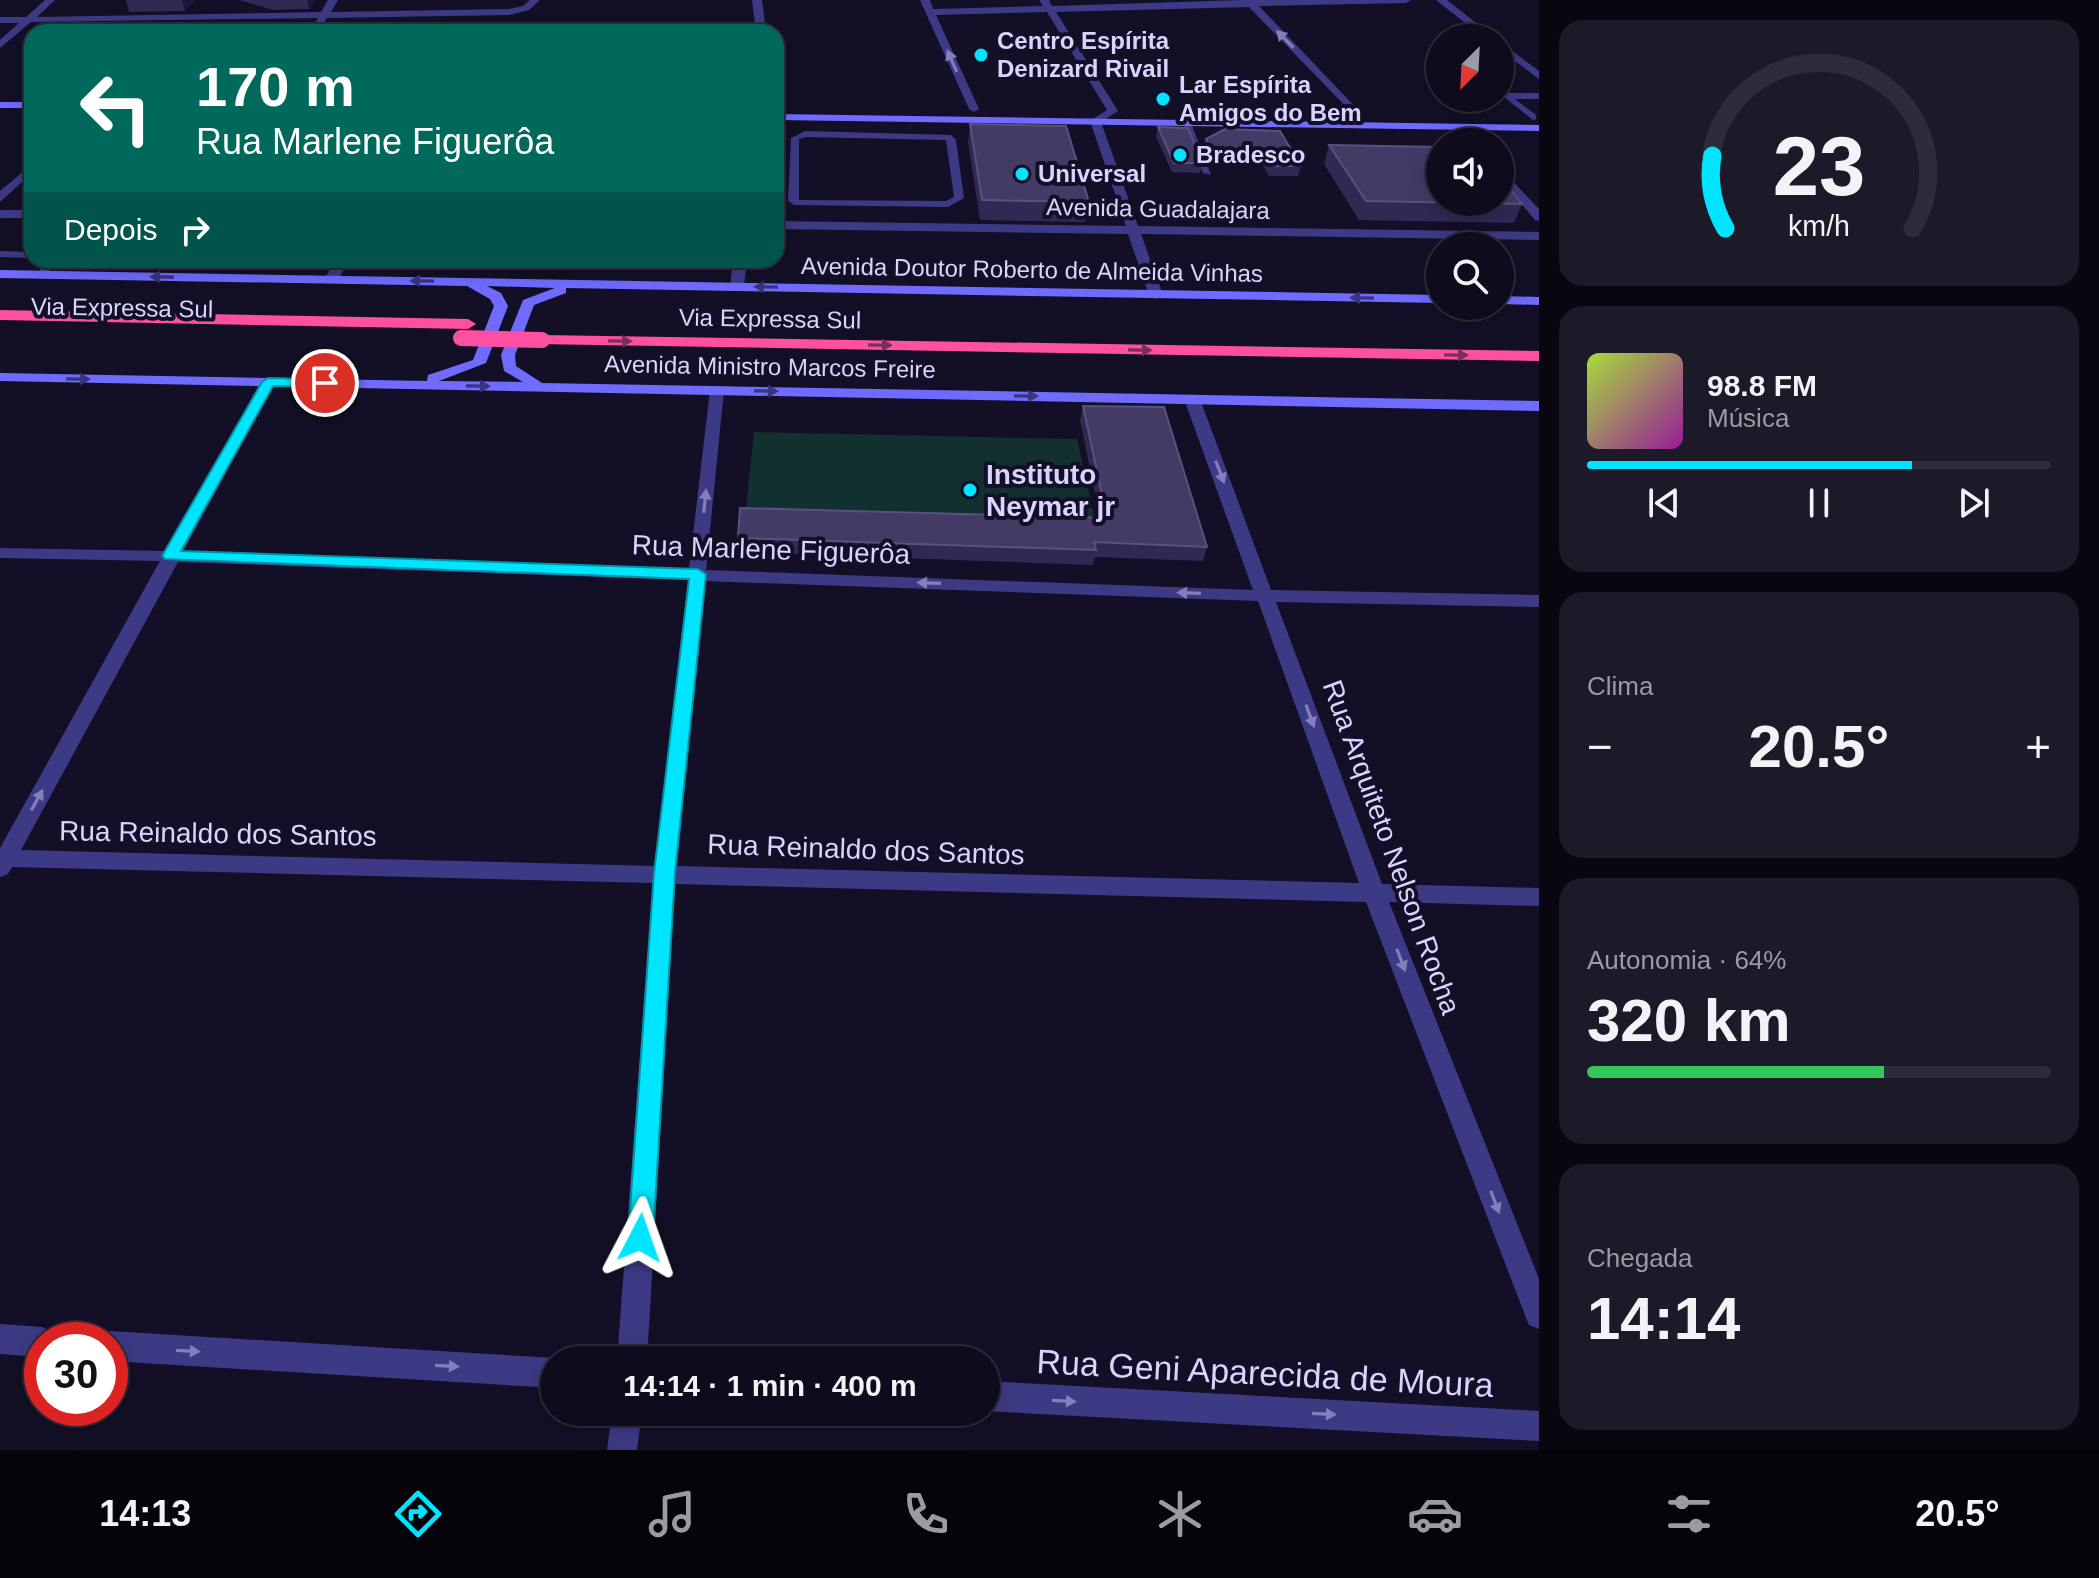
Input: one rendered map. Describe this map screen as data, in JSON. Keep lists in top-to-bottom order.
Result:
{
  "streets": {
    "highway": ["Via Expressa Sul"],
    "main road": ["Avenida Doutor Roberto de Almeida Vinhas", "Avenida Ministro Marcos Freire"],
    "street": [
      "Avenida Guadalajara",
      "Rua Marlene Figuerôa",
      "Rua Reinaldo dos Santos",
      "Rua Arquiteto Nelson Rocha",
      "Rua Geni Aparecida de Moura"
    ]
  },
  "crossings": [
    ["Avenida Ministro Marcos Freire", "Rua Arquiteto Nelson Rocha"],
    ["Rua Marlene Figuerôa", "Rua Arquiteto Nelson Rocha"],
    ["Rua Reinaldo dos Santos", "Rua Arquiteto Nelson Rocha"]
  ],
  "one_way": [
    "Avenida Ministro Marcos Freire",
    "Rua Marlene Figuerôa",
    "Rua Arquiteto Nelson Rocha",
    "Rua Geni Aparecida de Moura"
  ],
  "places": [
    "Centro Espírita Denizard Rivail",
    "Lar Espírita Amigos do Bem",
    "Bradesco",
    "Universal",
    "Instituto Neymar jr"
  ],
  "north": "bottom left",
  "page": {
    "turn": ["170 m", "Rua Marlene Figuerôa"],
    "then": "Depois",
    "song": ["98.8 FM", "Música"],
    "tile": [
      "Clima",
      ["Autonomia · 64%", "320 km"],
      ["Chegada", "14:14"]
    ],
    "heat": ["−", "20.5°", "+"],
    "limit": "30",
    "trip": "14:14 · 1 min · 400 m",
    "tabs": ["14:13", "20.5°"],
    "gauge": ["23", "km/h"]
  }
}
